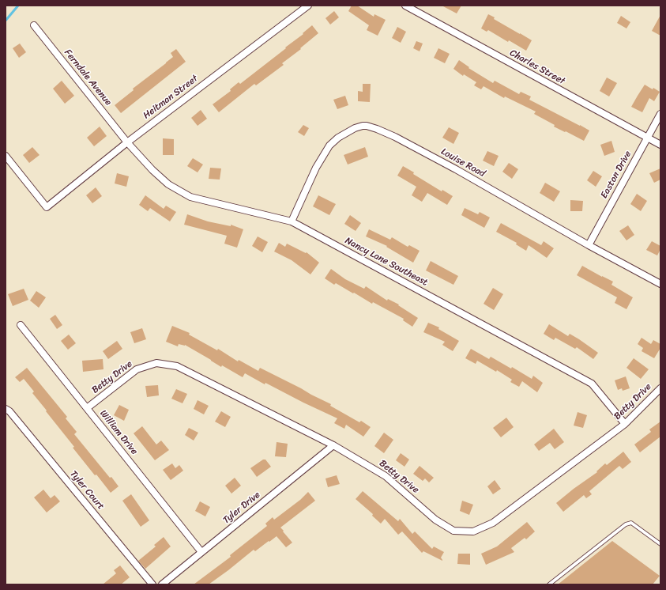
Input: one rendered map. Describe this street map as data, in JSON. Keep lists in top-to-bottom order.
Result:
{
  "streets": {
    "street": [
      "Charles Street",
      "Ferndale Avenue",
      "Heitman Street",
      "Louise Road",
      "Easton Drive",
      "Nancy Lane Southeast",
      "Betty Drive",
      "William Drive",
      "Tyler Court",
      "Tyler Drive"
    ]
  },
  "crossings": [
    ["Charles Street", "Easton Drive"],
    ["Ferndale Avenue", "Heitman Street"],
    ["Ferndale Avenue", "Nancy Lane Southeast"],
    ["Heitman Street", "Nancy Lane Southeast"],
    ["Louise Road", "Easton Drive"],
    ["Louise Road", "Nancy Lane Southeast"],
    ["Nancy Lane Southeast", "Betty Drive"],
    ["Betty Drive", "William Drive"],
    ["Betty Drive", "Tyler Drive"],
    ["William Drive", "Tyler Drive"]
  ]
}
